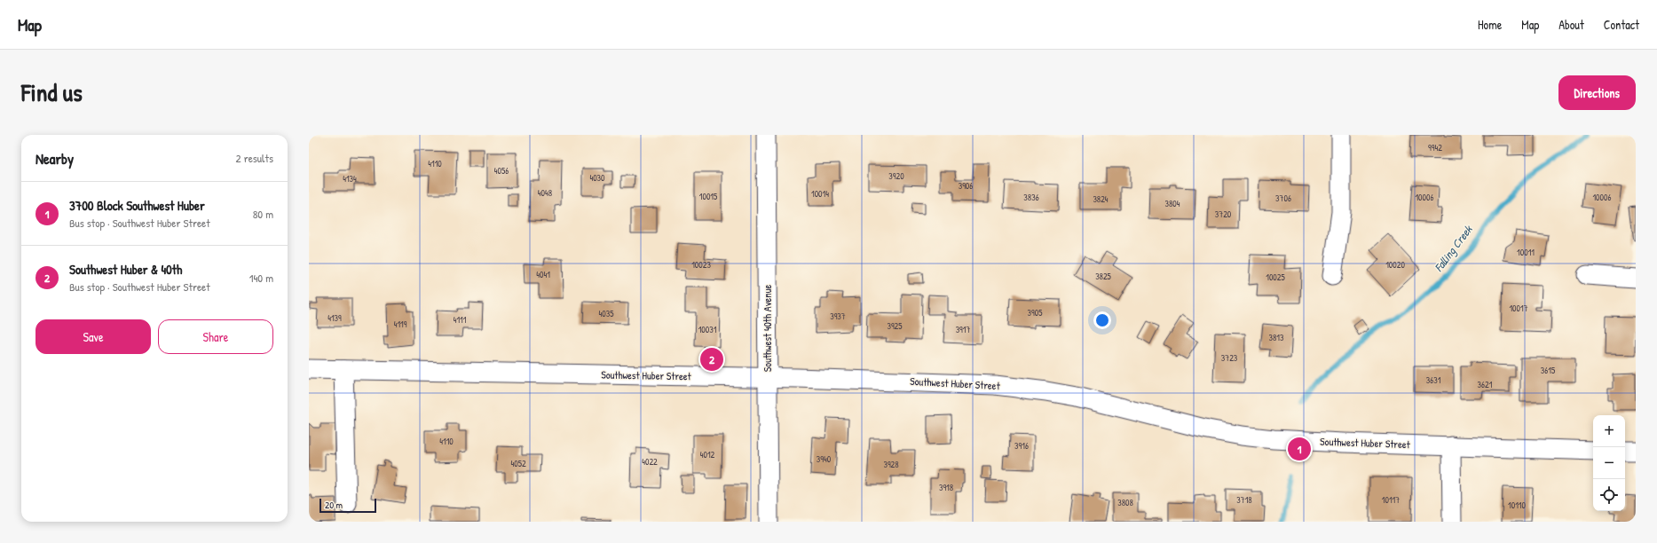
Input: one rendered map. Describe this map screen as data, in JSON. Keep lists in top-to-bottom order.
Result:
{
  "streets": {
    "street": ["Southwest 40th Avenue", "Southwest Huber Street"]
  },
  "crossings": [
    ["Southwest 40th Avenue", "Southwest Huber Street"]
  ],
  "water": ["Falling Creek"],
  "house_numbers": [
    "9942",
    "4110",
    "4056",
    "3920",
    "4030",
    "4134",
    "3906",
    "4048",
    "10014",
    "10015",
    "3836",
    "10006",
    "10006",
    "3706",
    "3824",
    "3804",
    "3720",
    "10011",
    "10023",
    "10020",
    "4041",
    "3825",
    "10025",
    "10017",
    "3905",
    "4035",
    "3937",
    "4139",
    "4111",
    "4119",
    "3925",
    "10031",
    "3917",
    "3813",
    "3723",
    "3615",
    "3631",
    "3621",
    "4110",
    "3916",
    "4012",
    "3940",
    "4022",
    "4052",
    "3928",
    "3918",
    "3718",
    "10117",
    "3808",
    "10110"
  ],
  "scale_bar": "20 m",
  "page": {
    "header": "Map",
    "nav": [
      "Home",
      "Map",
      "About",
      "Contact"
    ],
    "title": "Find us",
    "buttons": [
      "Directions",
      ["Save", "Share"]
    ],
    "heading": ["Nearby", "2 results"],
    "list": [
      {
        "mark": "1",
        "name": "3700 Block Southwest Huber",
        "note": "Bus stop · Southwest Huber Street",
        "value": "80 m"
      },
      {
        "mark": "2",
        "name": "Southwest Huber & 40th",
        "note": "Bus stop · Southwest Huber Street",
        "value": "140 m"
      }
    ],
    "pins": ["2", "1"],
    "map_buttons": ["+", "−"],
    "scale": "20 m"
  }
}
